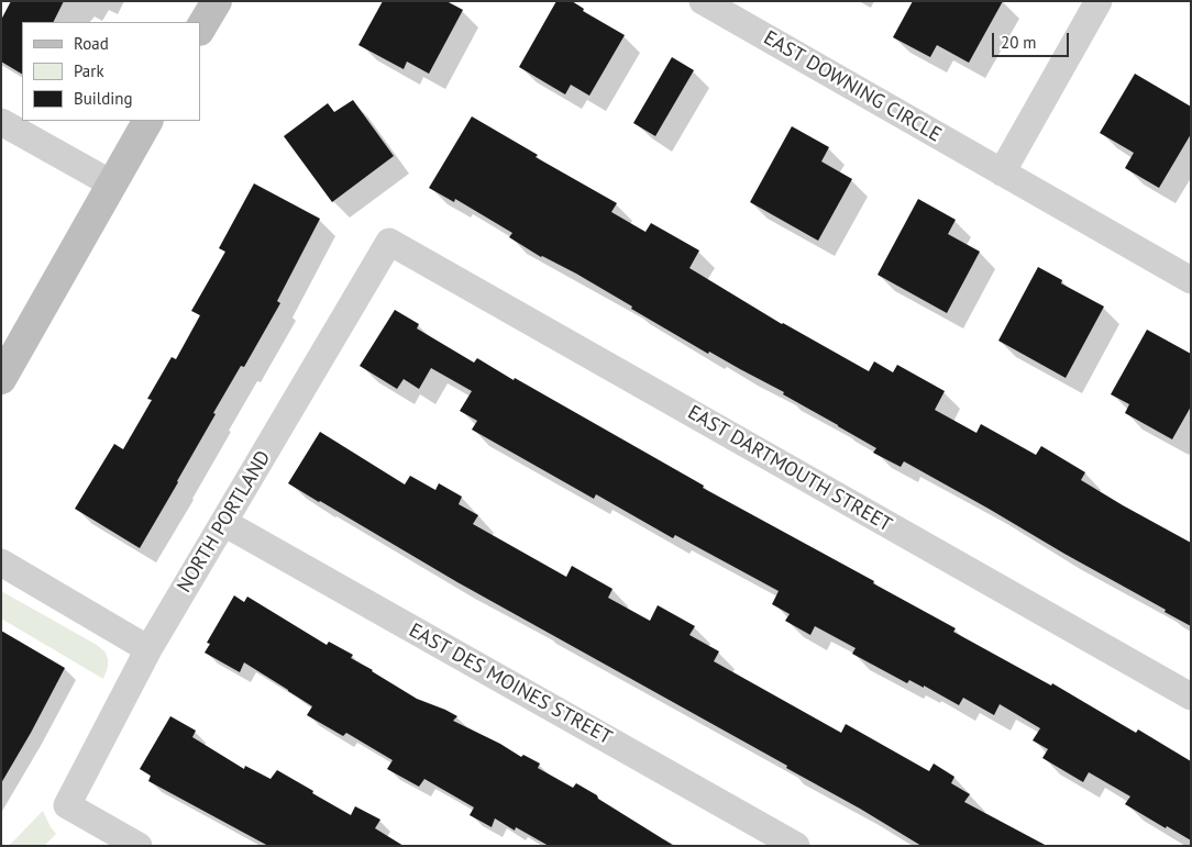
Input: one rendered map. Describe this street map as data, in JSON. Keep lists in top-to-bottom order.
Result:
{
  "streets": {
    "street": [
      "EAST DOWNING CIRCLE",
      "EAST DARTMOUTH STREET",
      "NORTH PORTLAND",
      "EAST DES MOINES STREET"
    ]
  },
  "crossings": [
    ["EAST DARTMOUTH STREET", "NORTH PORTLAND"],
    ["NORTH PORTLAND", "EAST DES MOINES STREET"]
  ],
  "legend": ["Road", "Park", "Building"],
  "scale_bar": "20 m"
}
